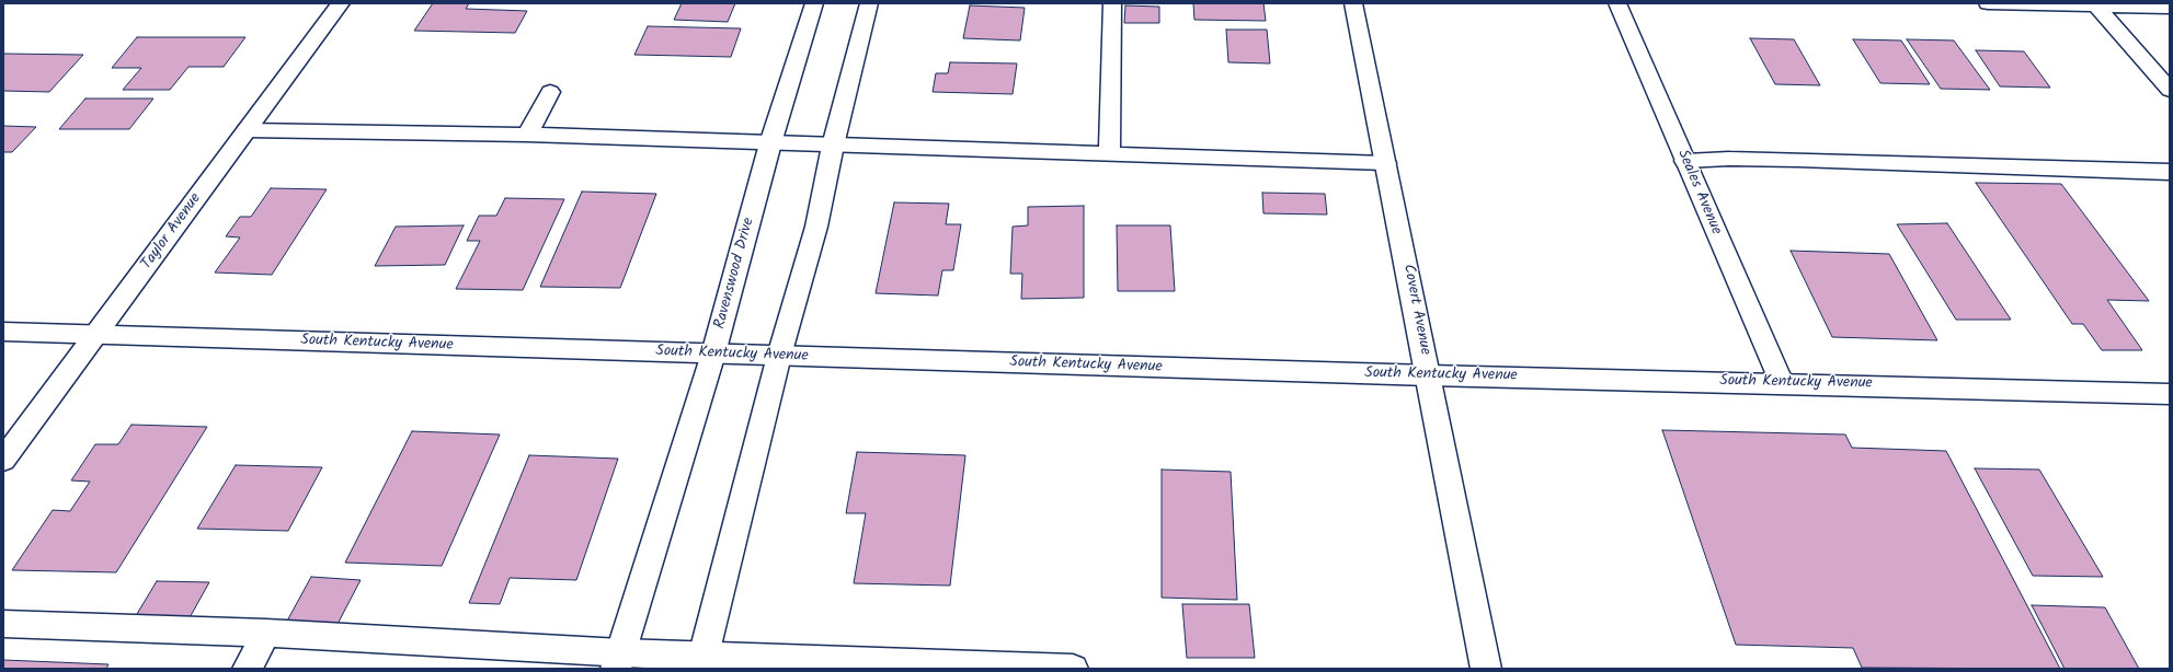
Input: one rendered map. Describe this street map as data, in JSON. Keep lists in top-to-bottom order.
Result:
{
  "streets": {
    "street": [
      "Seales Avenue",
      "Taylor Avenue",
      "Ravenswood Drive",
      "Covert Avenue",
      "South Kentucky Avenue"
    ]
  },
  "crossings": [
    ["Seales Avenue", "South Kentucky Avenue"],
    ["Taylor Avenue", "South Kentucky Avenue"],
    ["Ravenswood Drive", "South Kentucky Avenue"],
    ["Covert Avenue", "South Kentucky Avenue"]
  ]
}
